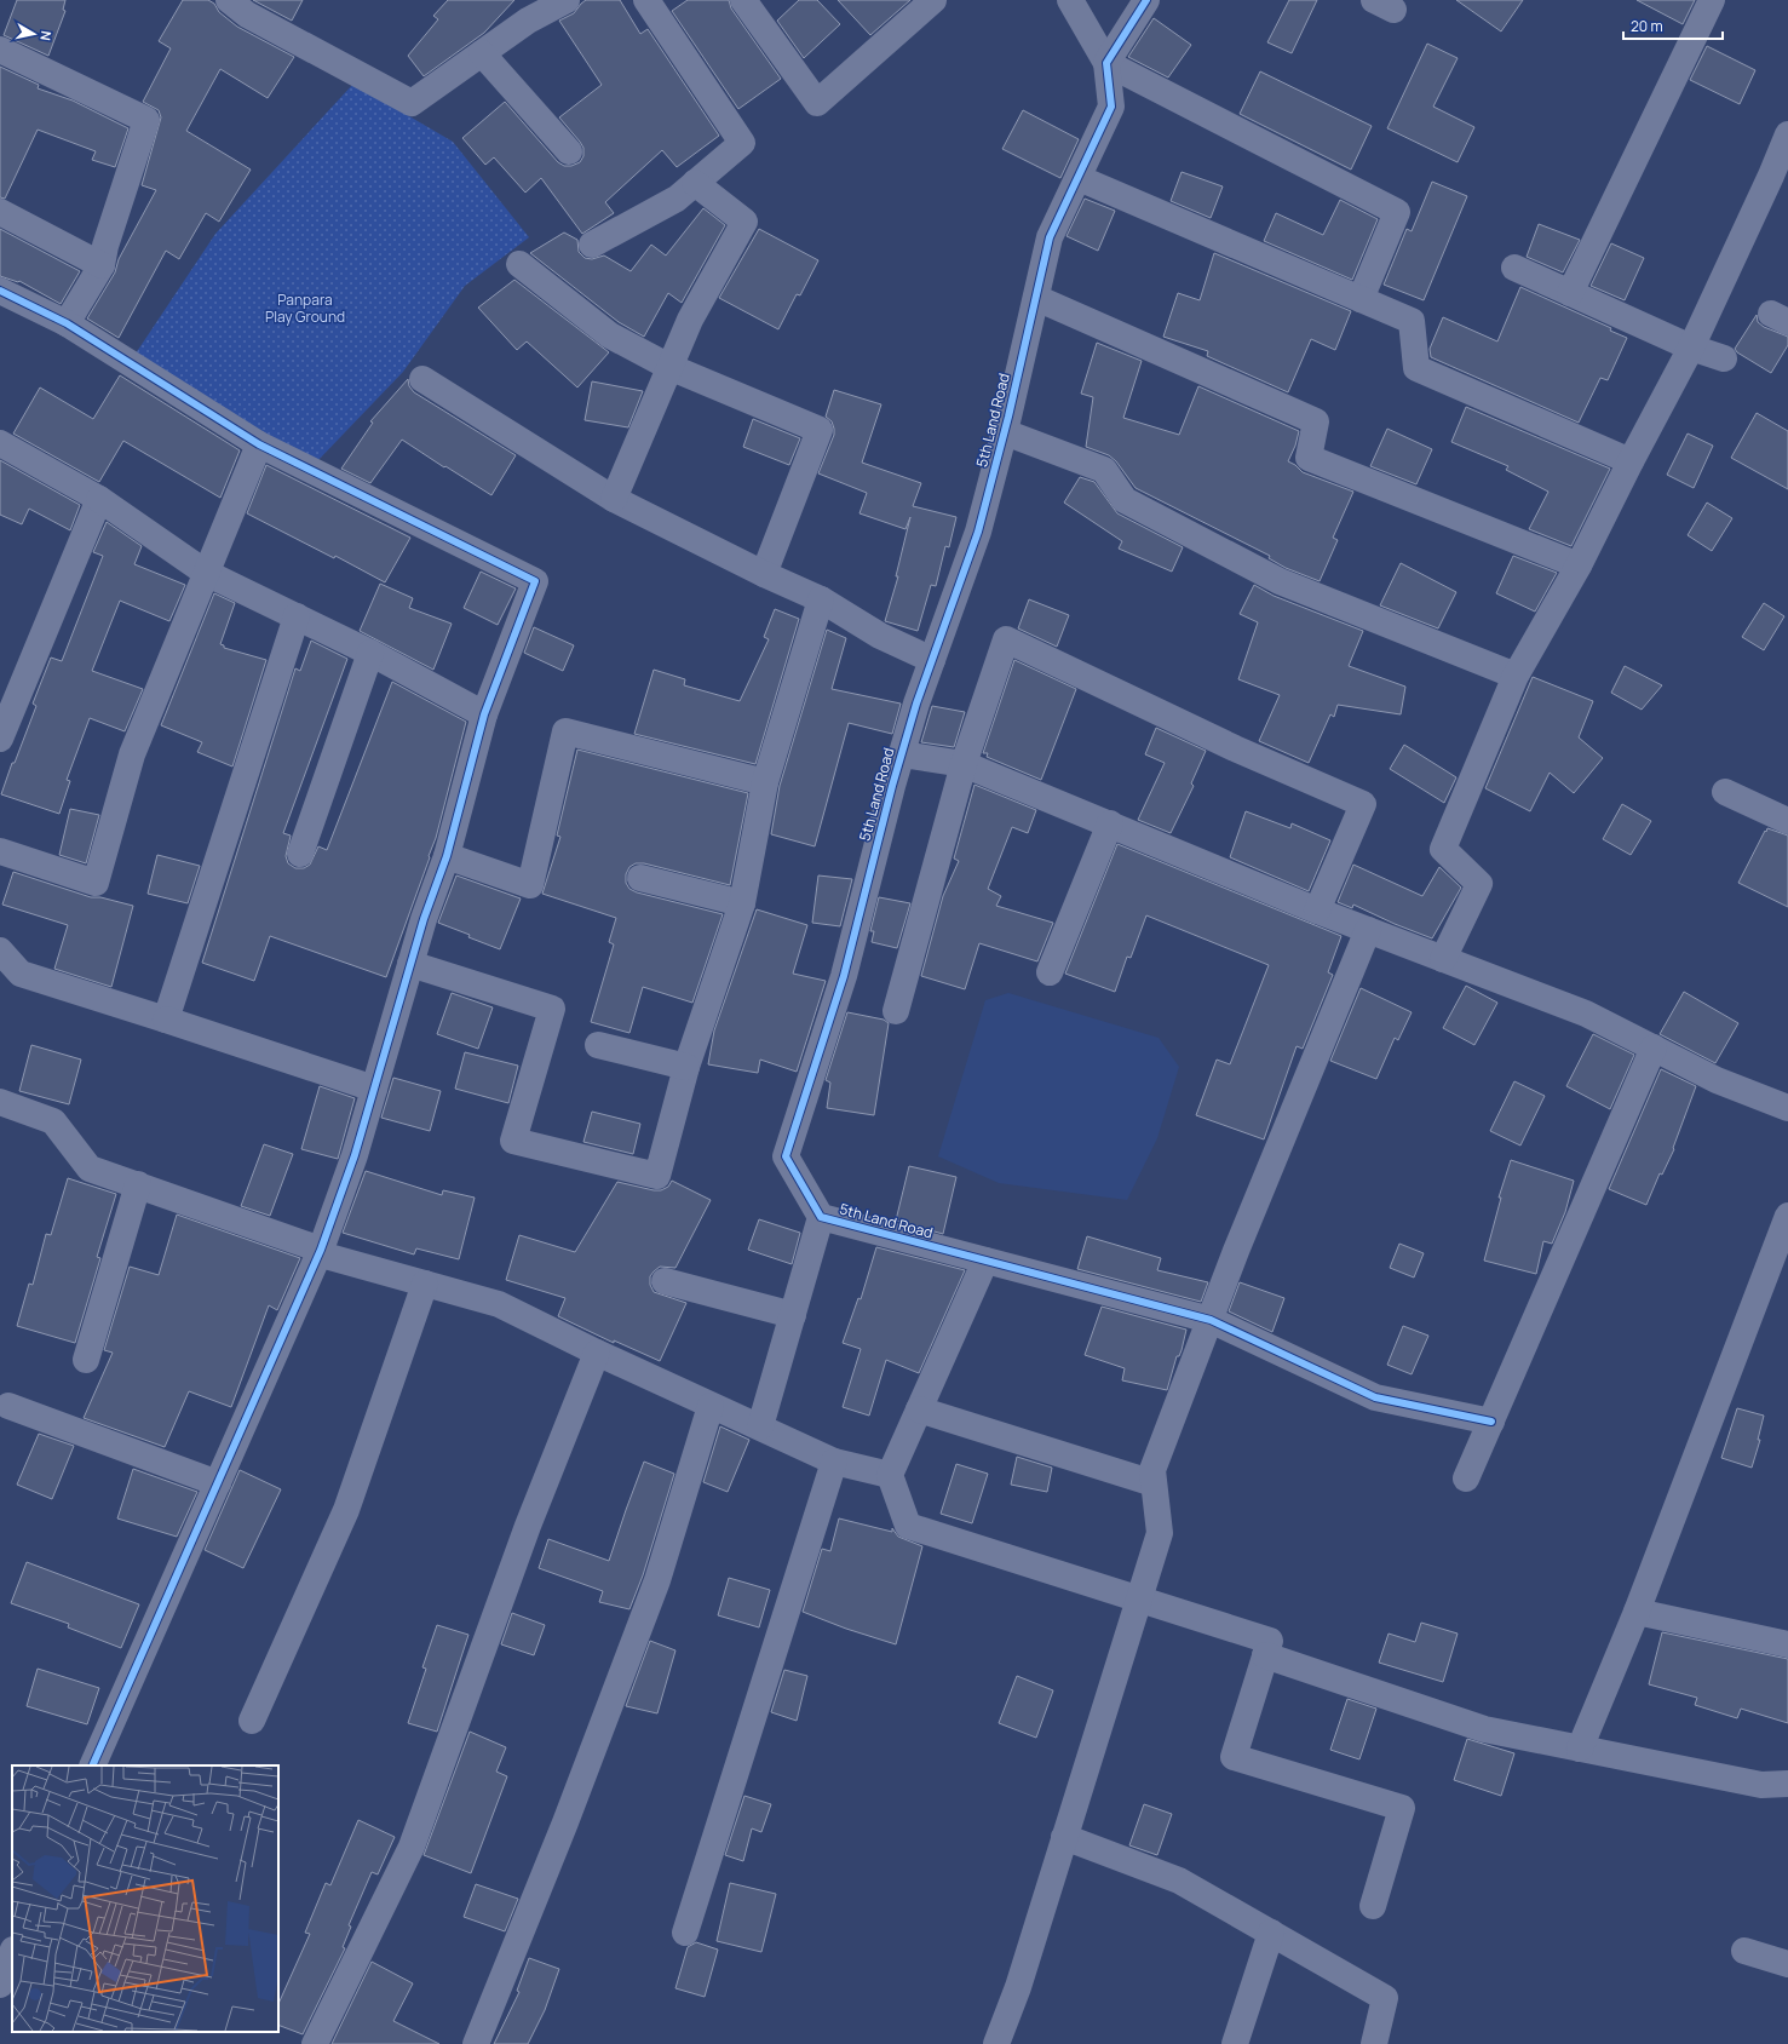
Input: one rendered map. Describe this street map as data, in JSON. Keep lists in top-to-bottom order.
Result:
{
  "streets": {
    "street": ["5th Land Road"]
  },
  "parks": ["Panpara Play Ground"],
  "scale_bar": "20 m",
  "north": "right"
}
